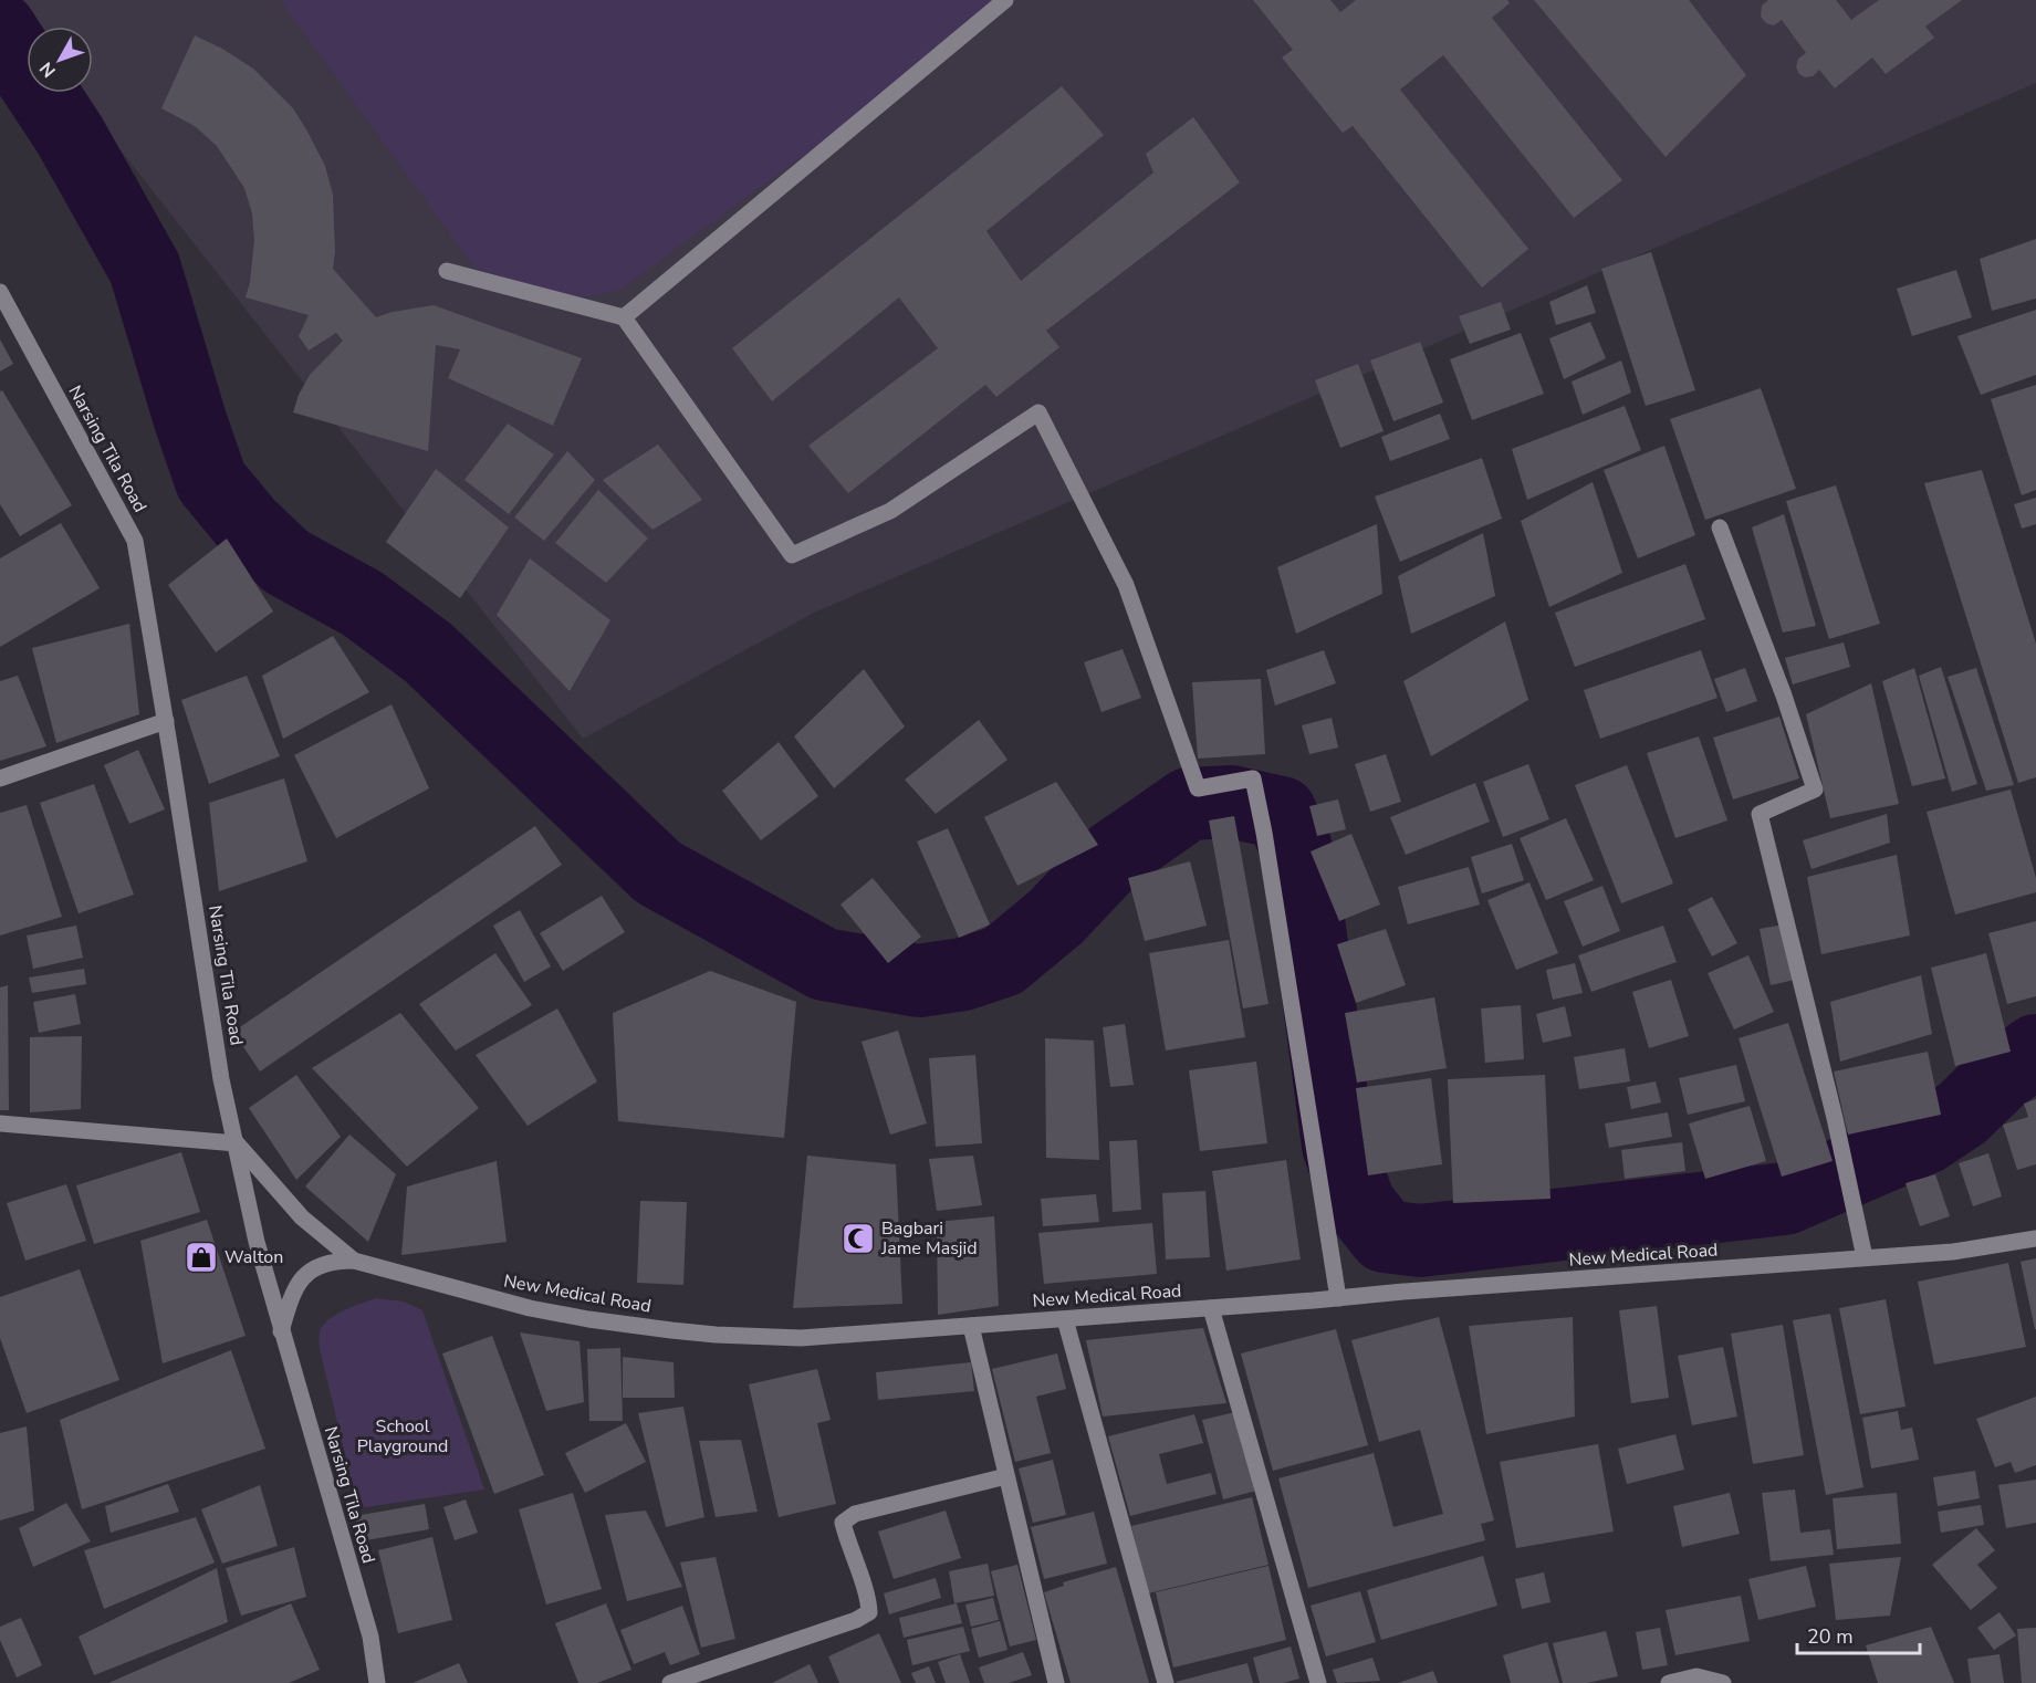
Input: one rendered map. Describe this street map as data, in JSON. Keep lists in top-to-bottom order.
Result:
{
  "streets": {
    "street": ["Narsing Tila Road", "New Medical Road"]
  },
  "crossings": [
    ["Narsing Tila Road", "New Medical Road"]
  ],
  "parks": ["School Playground"],
  "places": {
    "mosque": ["Bagbari Jame Masjid"],
    "shop": ["Walton"]
  },
  "scale_bar": "20 m",
  "north": "bottom left"
}
